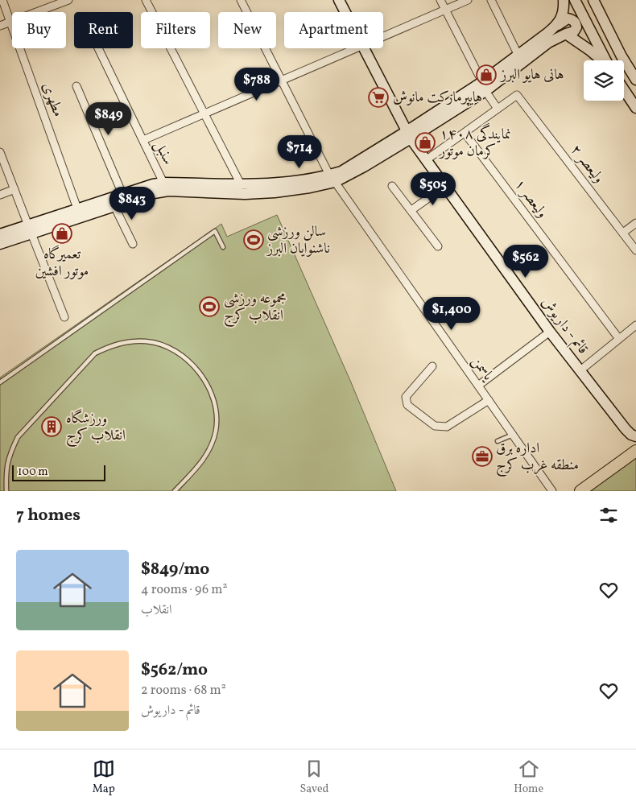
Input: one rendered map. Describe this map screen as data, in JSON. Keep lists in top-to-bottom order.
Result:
{
  "streets": {
    "main road": ["قائم - داریوش"],
    "street": [
      "مطهری",
      "سنبل",
      "ولیعصر ۲",
      "ولیعصر ۱",
      "یاسمن"
    ]
  },
  "places": {
    "shop": ["هانی هایو البرز", "نمایندگی ۱۴۰۸ کرمان موتور", "تعمیرگاه موتور افشین"],
    "supermarket": ["هایپرمارکت مانوش"],
    "sports": ["سالن ورزشی ناشنوایان البرز", "مجموعه ورزشی انقلاب کرج"],
    "building": ["ورزشگاه انقلاب کرج"],
    "office": ["اداره برق منطقه غرب کرج"]
  },
  "scale_bar": "100 m",
  "page": {
    "chip": [
      "Buy",
      "Rent",
      "Filters",
      "New",
      "Apartment"
    ],
    "price": [
      "$788",
      "$849",
      "$714",
      "$505",
      "$843",
      "$562",
      "$1,400"
    ],
    "scale": "100 m",
    "heading": "7 homes",
    "list": [
      {
        "name": "$849/mo",
        "note": "4 rooms · 96 m² · انقلاب"
      },
      {
        "name": "$562/mo",
        "note": "2 rooms · 68 m² · قائم - داریوش"
      }
    ],
    "tabs": ["Map", "Saved", "Home"]
  }
}
